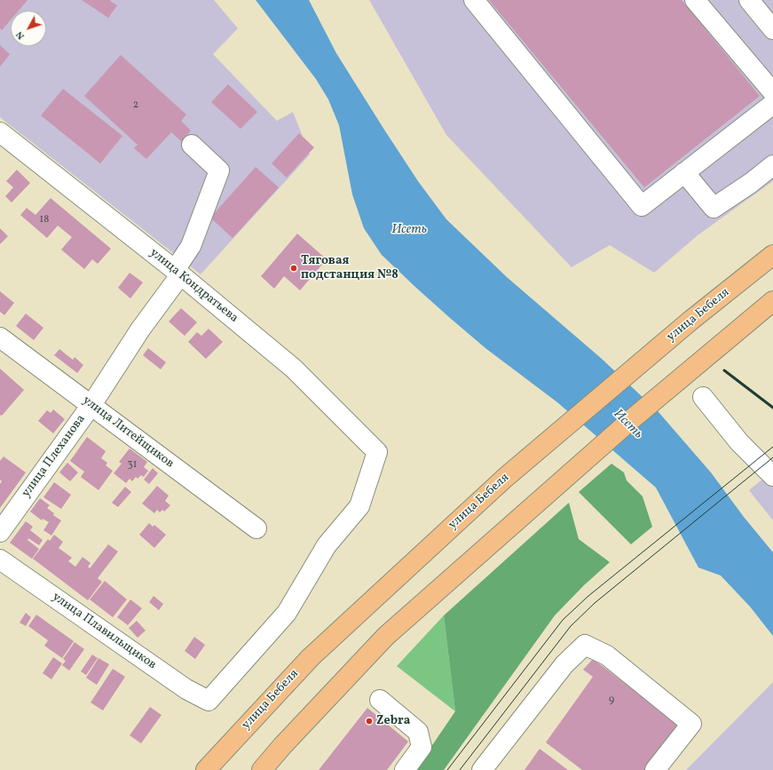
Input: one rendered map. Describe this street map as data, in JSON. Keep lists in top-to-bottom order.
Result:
{
  "streets": {
    "main road": ["улица Бебеля"],
    "street": [
      "улица Кондратьева",
      "улица Литейщиков",
      "улица Плеханова",
      "улица Плавильщиков"
    ]
  },
  "crossings": [
    ["улица Кондратьева", "улица Плеханова"],
    ["улица Кондратьева", "улица Плавильщиков"],
    ["улица Литейщиков", "улица Плеханова"]
  ],
  "water": ["Исеть"],
  "places": ["Тяговая подстанция №8", "Zebra"],
  "house_numbers": [
    "2",
    "18",
    "31",
    "9"
  ],
  "north": "bottom left"
}
